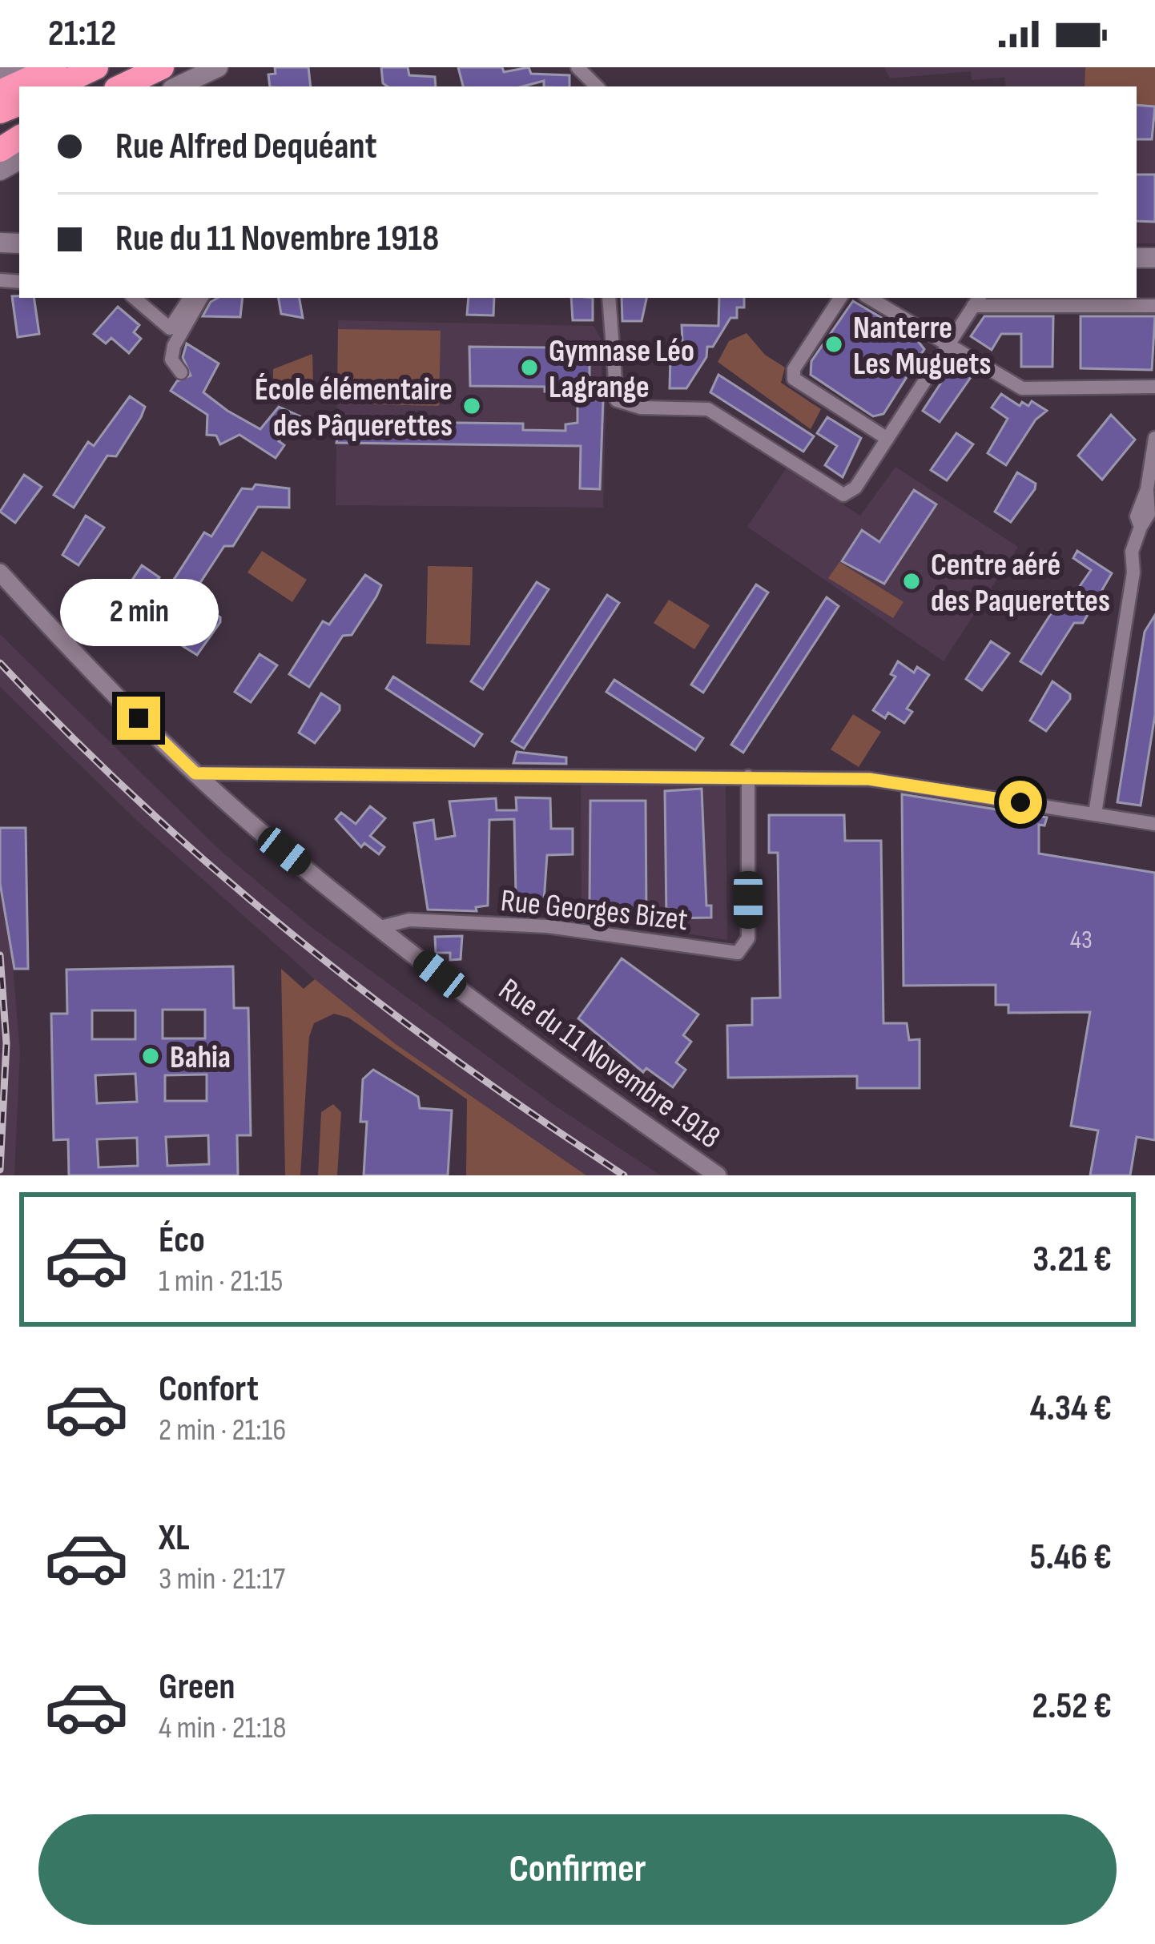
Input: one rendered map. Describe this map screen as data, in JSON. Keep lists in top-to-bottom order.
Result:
{
  "streets": {
    "street": ["Rue Georges Bizet", "Rue du 11 Novembre 1918"]
  },
  "crossings": [
    ["Rue Georges Bizet", "Rue du 11 Novembre 1918"]
  ],
  "places": [
    "Nanterre Les Muguets",
    "Gymnase Léo Lagrange",
    "École élémentaire des Pâquerettes",
    "Centre aéré des Paquerettes",
    "Bahia"
  ],
  "house_numbers": ["43"],
  "page": {
    "status": "21:12",
    "banner": ["Rue Alfred Dequéant", "Rue du 11 Novembre 1918"],
    "bubble": "2 min",
    "list": [
      {
        "name": "Éco",
        "note": "1 min · 21:15",
        "value": "3.21 €"
      },
      {
        "name": "Confort",
        "note": "2 min · 21:16",
        "value": "4.34 €"
      },
      {
        "name": "XL",
        "note": "3 min · 21:17",
        "value": "5.46 €"
      },
      {
        "name": "Green",
        "note": "4 min · 21:18",
        "value": "2.52 €"
      }
    ],
    "buttons": "Confirmer"
  }
}
